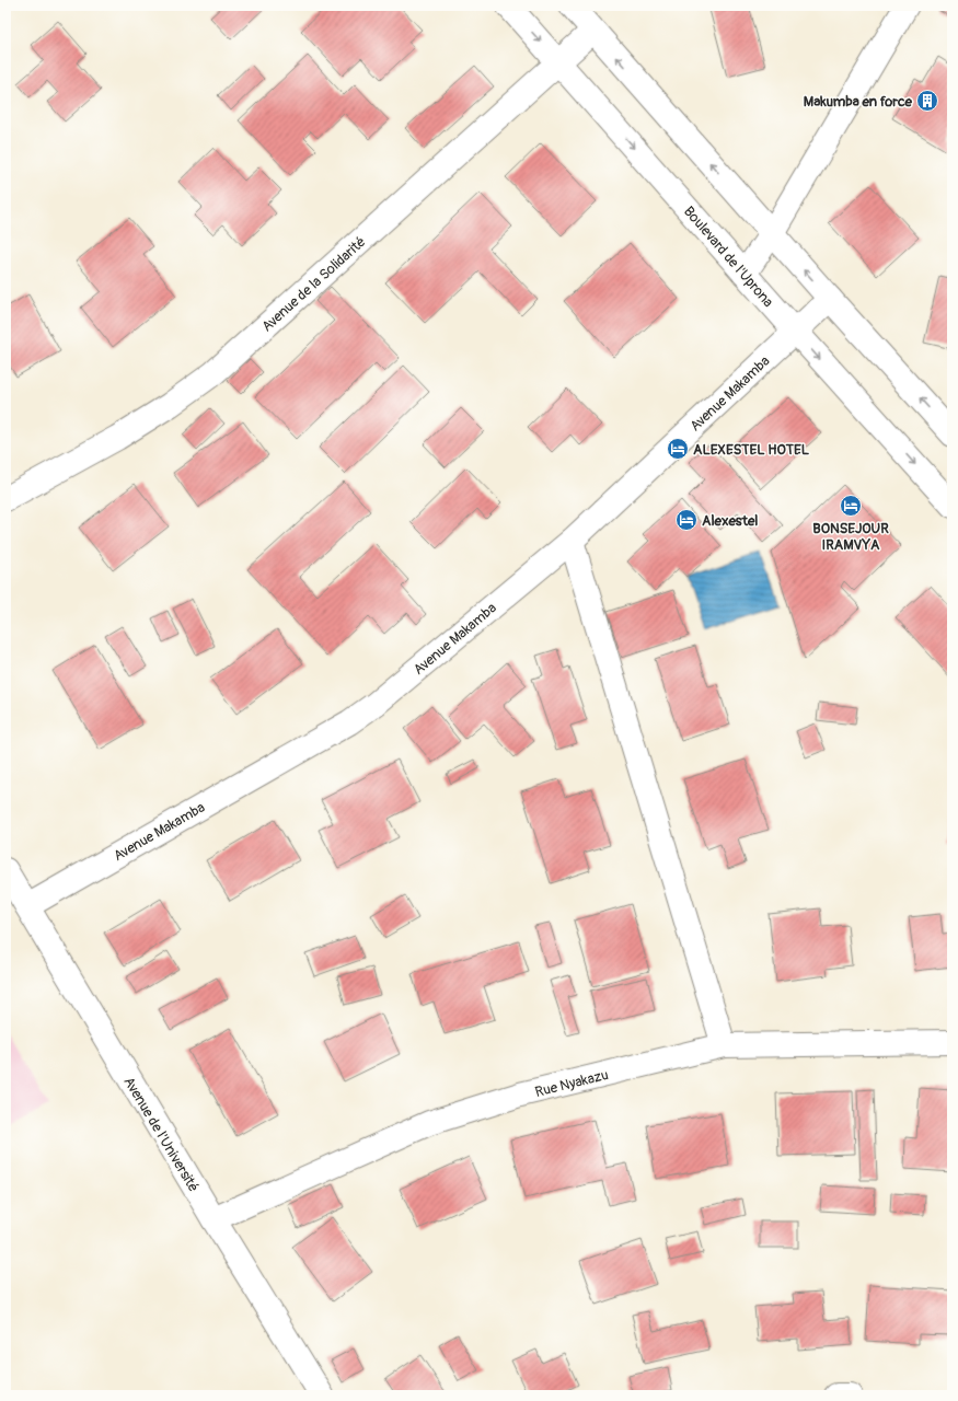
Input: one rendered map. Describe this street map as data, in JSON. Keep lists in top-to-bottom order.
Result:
{
  "streets": {
    "street": [
      "Boulevard de l'Uprona",
      "Avenue de la Solidarité",
      "Avenue Makamba",
      "Rue Nyakazu",
      "Avenue de l'Université"
    ]
  },
  "crossings": [
    ["Boulevard de l'Uprona", "Avenue de la Solidarité"],
    ["Boulevard de l'Uprona", "Avenue Makamba"],
    ["Avenue Makamba", "Avenue de l'Université"],
    ["Rue Nyakazu", "Avenue de l'Université"]
  ],
  "places": {
    "building": ["Makumba en force"],
    "hotel": ["ALEXESTEL HOTEL", "BONSEJOUR IRAMVYA", "Alexestel"]
  }
}
